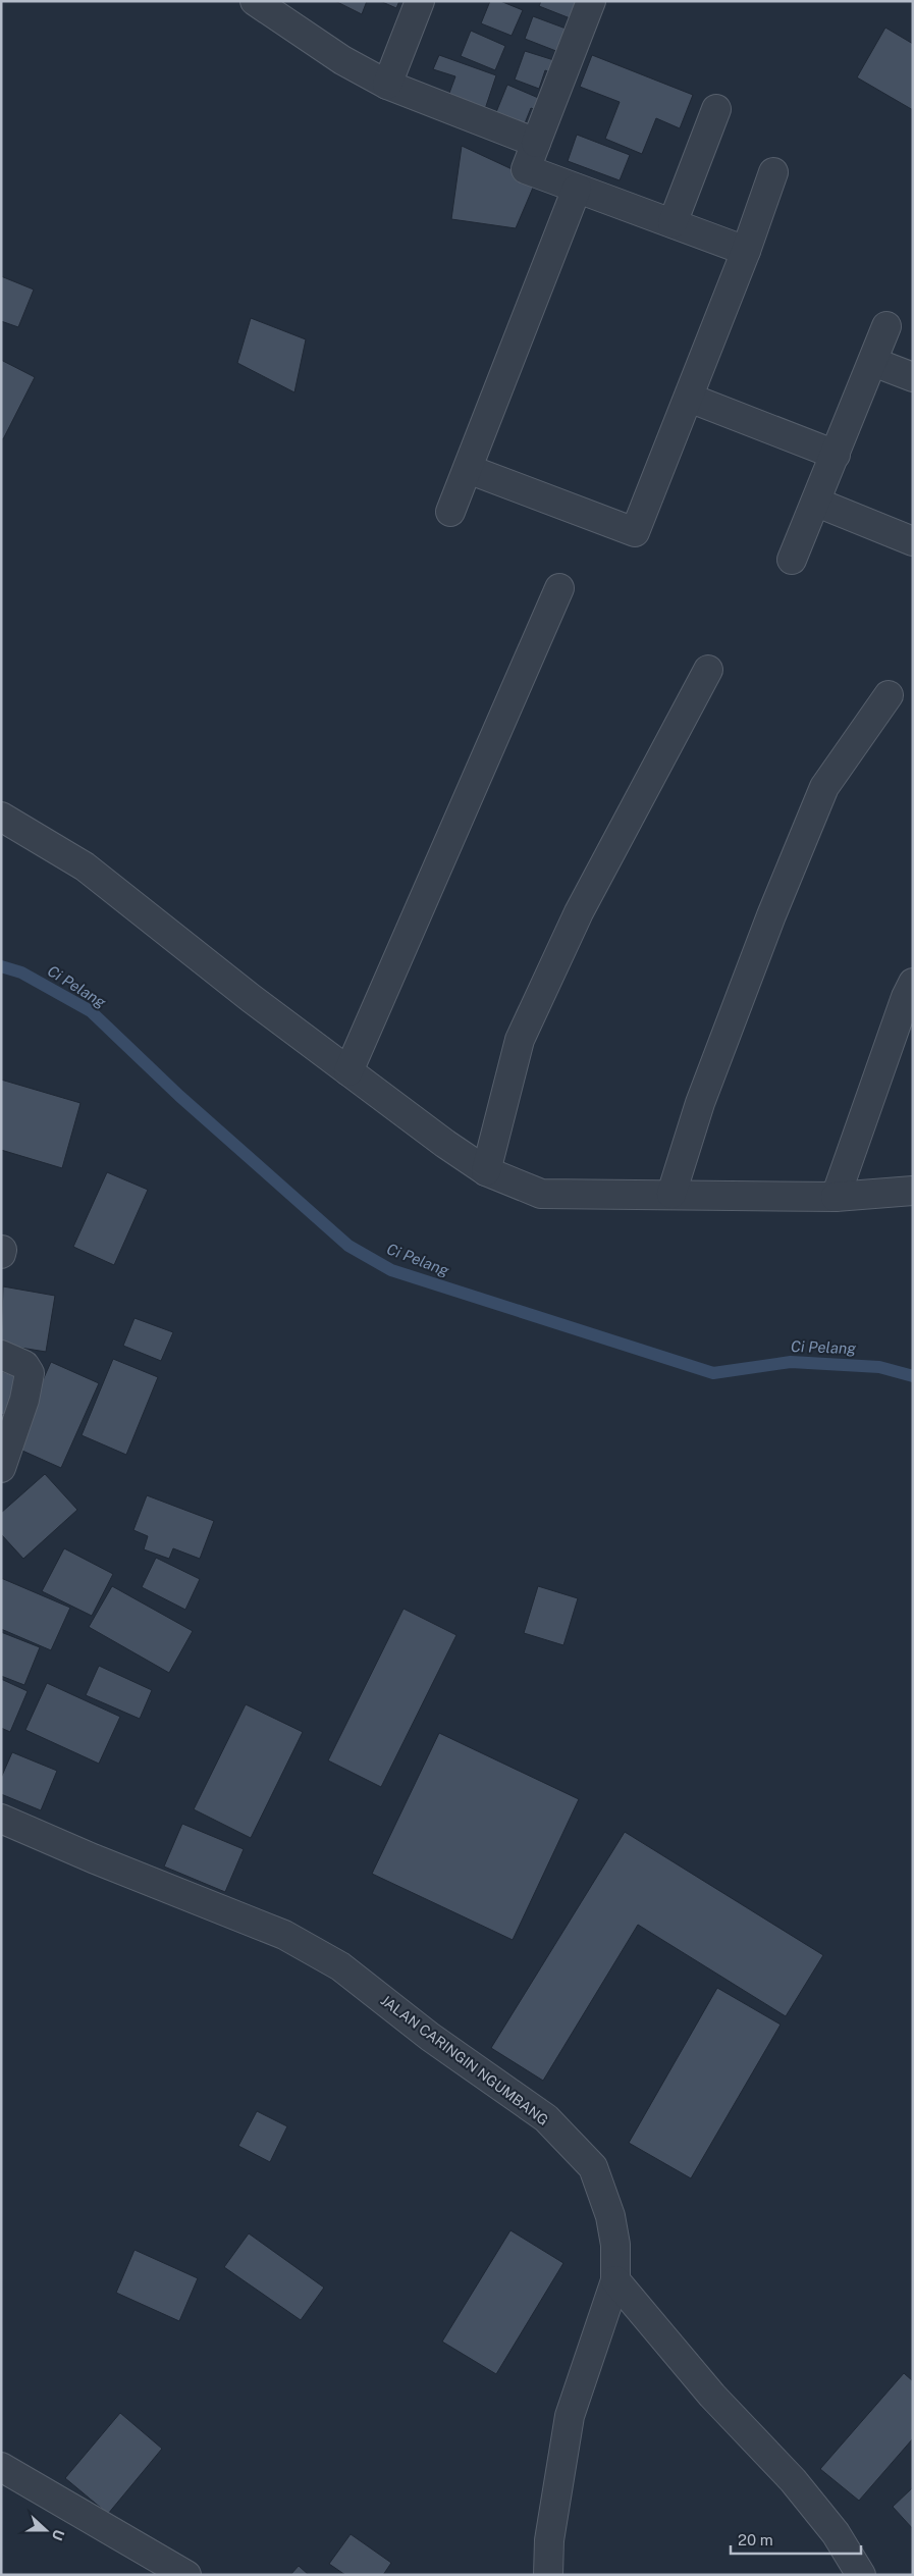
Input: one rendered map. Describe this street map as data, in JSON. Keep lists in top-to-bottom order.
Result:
{
  "streets": {
    "street": ["JALAN CARINGIN NGUMBANG"]
  },
  "water": ["Ci Pelang"],
  "scale_bar": "20 m",
  "north": "right"
}
